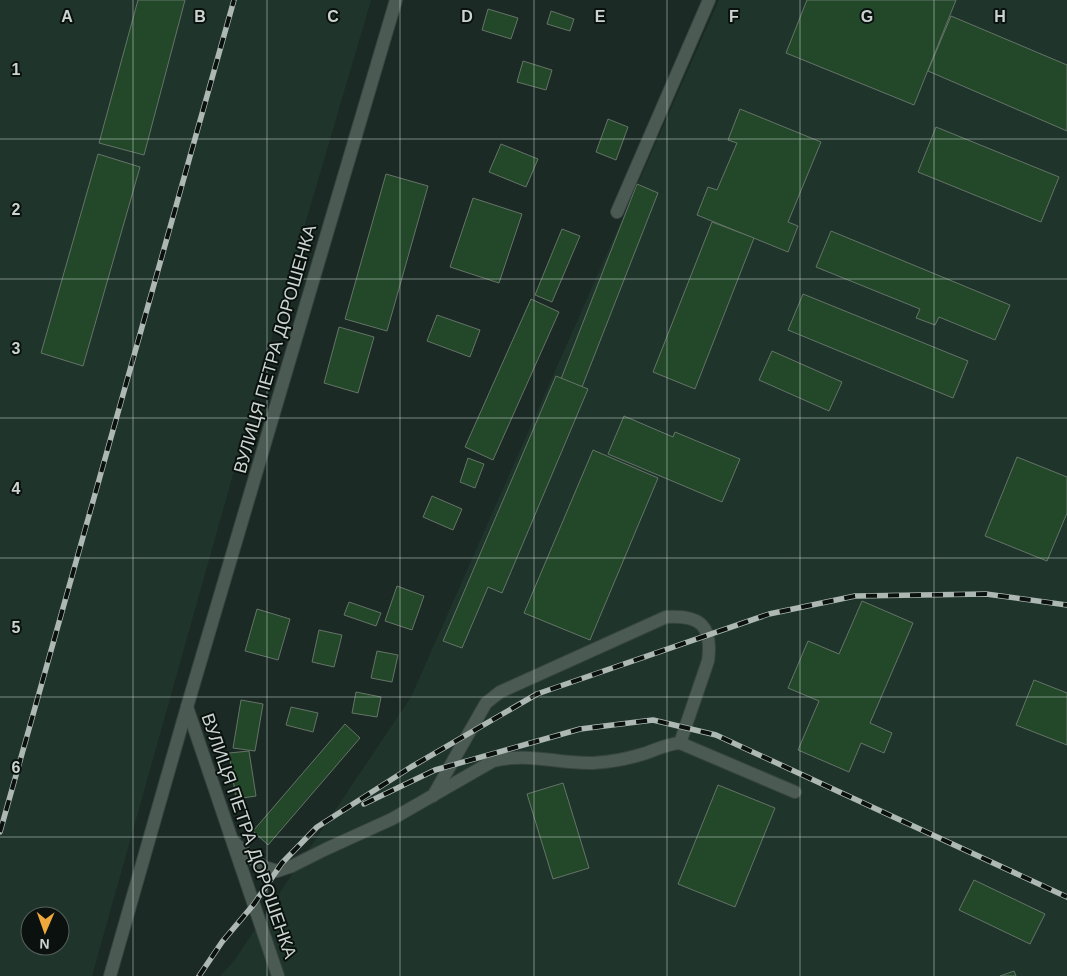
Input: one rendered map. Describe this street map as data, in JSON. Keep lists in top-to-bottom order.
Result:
{
  "streets": {
    "street": ["ВУЛИЦЯ ПЕТРА ДОРОШЕНКА"]
  },
  "north": "bottom",
  "grid": {
    "columns": [
      "A",
      "B",
      "C",
      "D",
      "E",
      "F",
      "G",
      "H"
    ],
    "rows": [
      "1",
      "2",
      "3",
      "4",
      "5",
      "6"
    ]
  }
}
